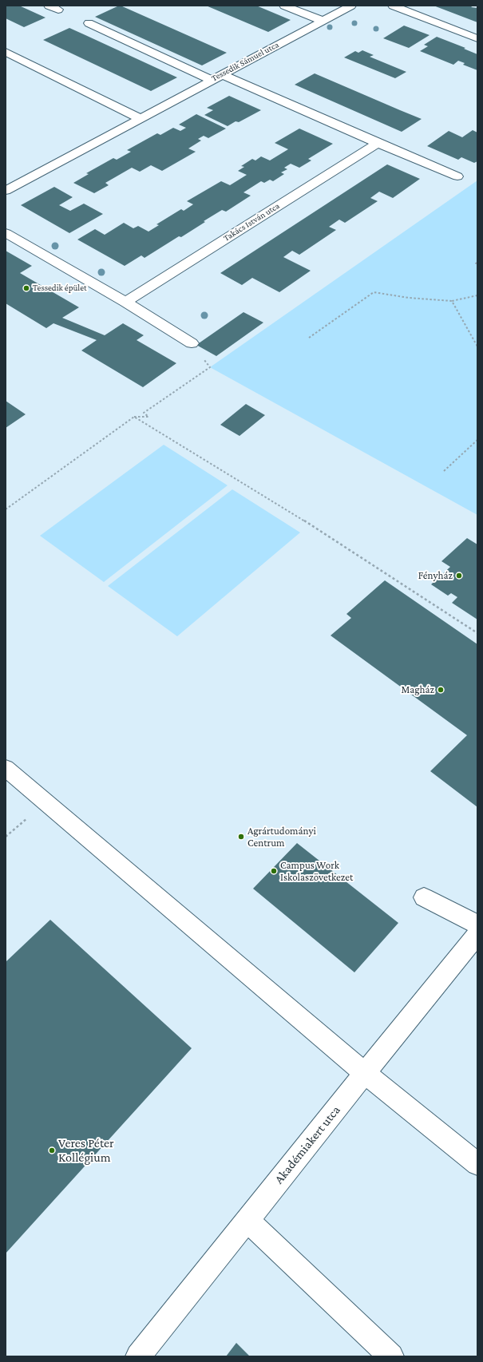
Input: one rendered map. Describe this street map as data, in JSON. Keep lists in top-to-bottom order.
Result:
{
  "streets": {
    "street": ["Tessedik Sámuel utca", "Takács István utca", "Akadémiakert utca"]
  },
  "places": [
    "Tessedik épület",
    "Fényház",
    "Magház",
    "Agrártudományi Centrum",
    "Campus Work Iskolaszövetkezet",
    "Veres Péter Kollégium"
  ]
}
